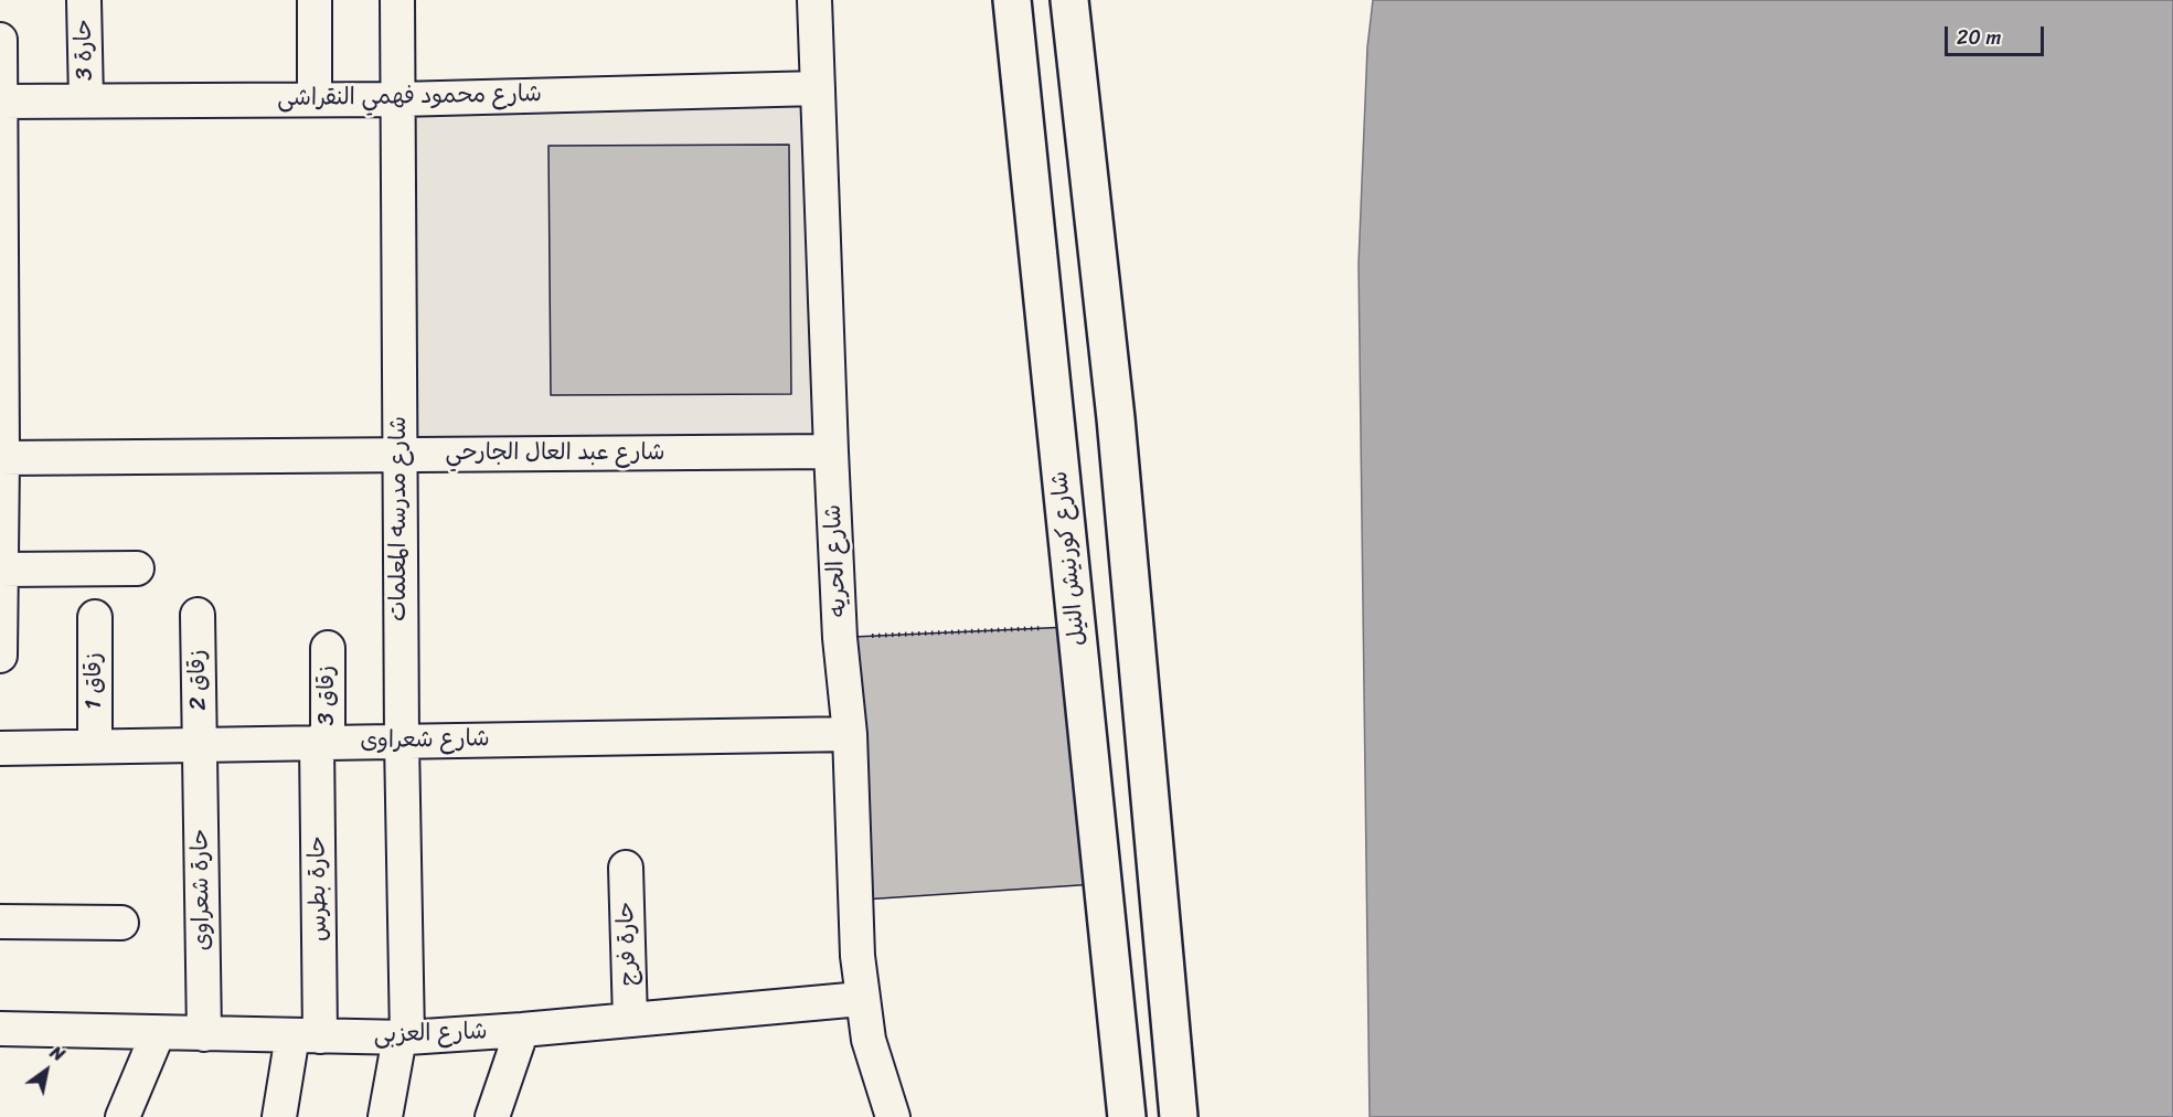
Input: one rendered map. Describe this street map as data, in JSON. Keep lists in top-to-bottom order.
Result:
{
  "streets": {
    "main road": ["شارع كورنيش النيل"],
    "street": [
      "حارة 3",
      "شارع محمود فهمي النقراشى",
      "شارع عبد العال الجارحي",
      "شارع مدرسه المعلمات",
      "شارع الحريه",
      "زقاق 2",
      "زقاق 1",
      "زقاق 3",
      "شارع شعراوى",
      "حارة بطرس",
      "حارة شعراوى",
      "حارة فرج",
      "شارع العزبى"
    ]
  },
  "crossings": [
    ["حارة 3", "شارع محمود فهمي النقراشى"],
    ["شارع محمود فهمي النقراشى", "شارع مدرسه المعلمات"],
    ["شارع محمود فهمي النقراشى", "شارع الحريه"],
    ["شارع عبد العال الجارحي", "شارع مدرسه المعلمات"],
    ["شارع عبد العال الجارحي", "شارع الحريه"],
    ["شارع مدرسه المعلمات", "شارع شعراوى"],
    ["شارع مدرسه المعلمات", "شارع العزبى"],
    ["شارع الحريه", "شارع شعراوى"],
    ["شارع الحريه", "شارع العزبى"],
    ["زقاق 2", "شارع شعراوى"],
    ["زقاق 2", "حارة شعراوى"],
    ["زقاق 1", "شارع شعراوى"],
    ["زقاق 3", "شارع شعراوى"],
    ["زقاق 3", "حارة بطرس"],
    ["شارع شعراوى", "حارة بطرس"],
    ["شارع شعراوى", "حارة شعراوى"],
    ["حارة بطرس", "شارع العزبى"],
    ["حارة شعراوى", "شارع العزبى"],
    ["حارة فرج", "شارع العزبى"]
  ],
  "scale_bar": "20 m",
  "north": "top right"
}
